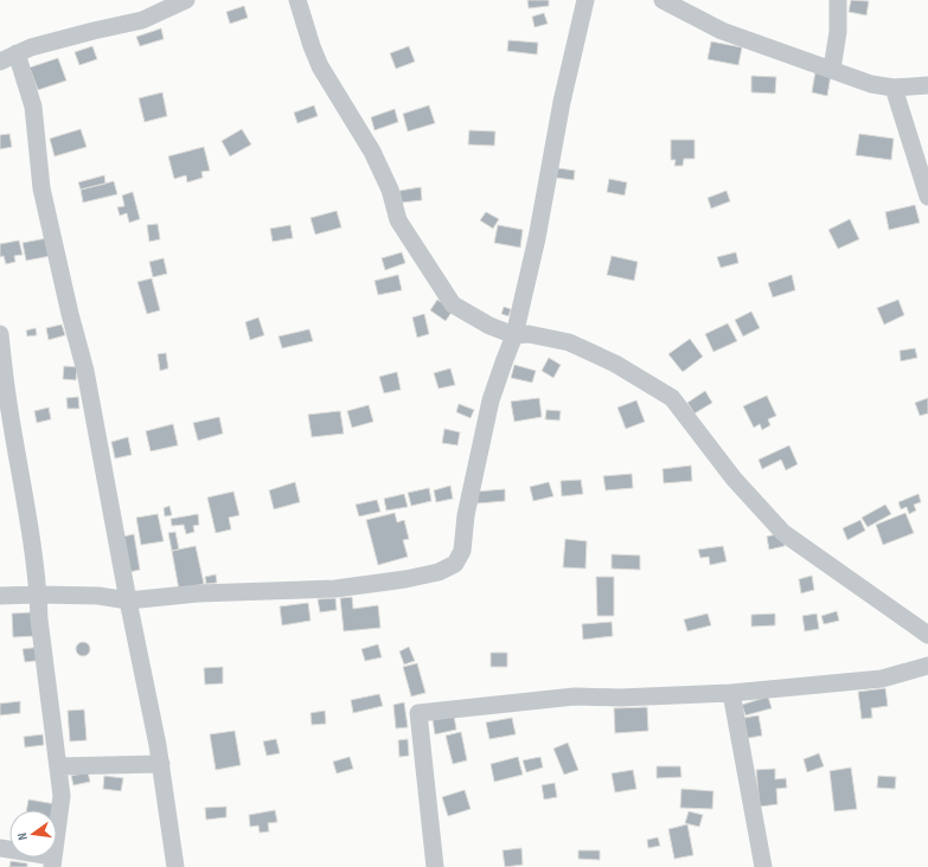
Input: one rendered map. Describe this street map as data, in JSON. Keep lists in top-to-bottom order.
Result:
{
  "north": "left"
}
